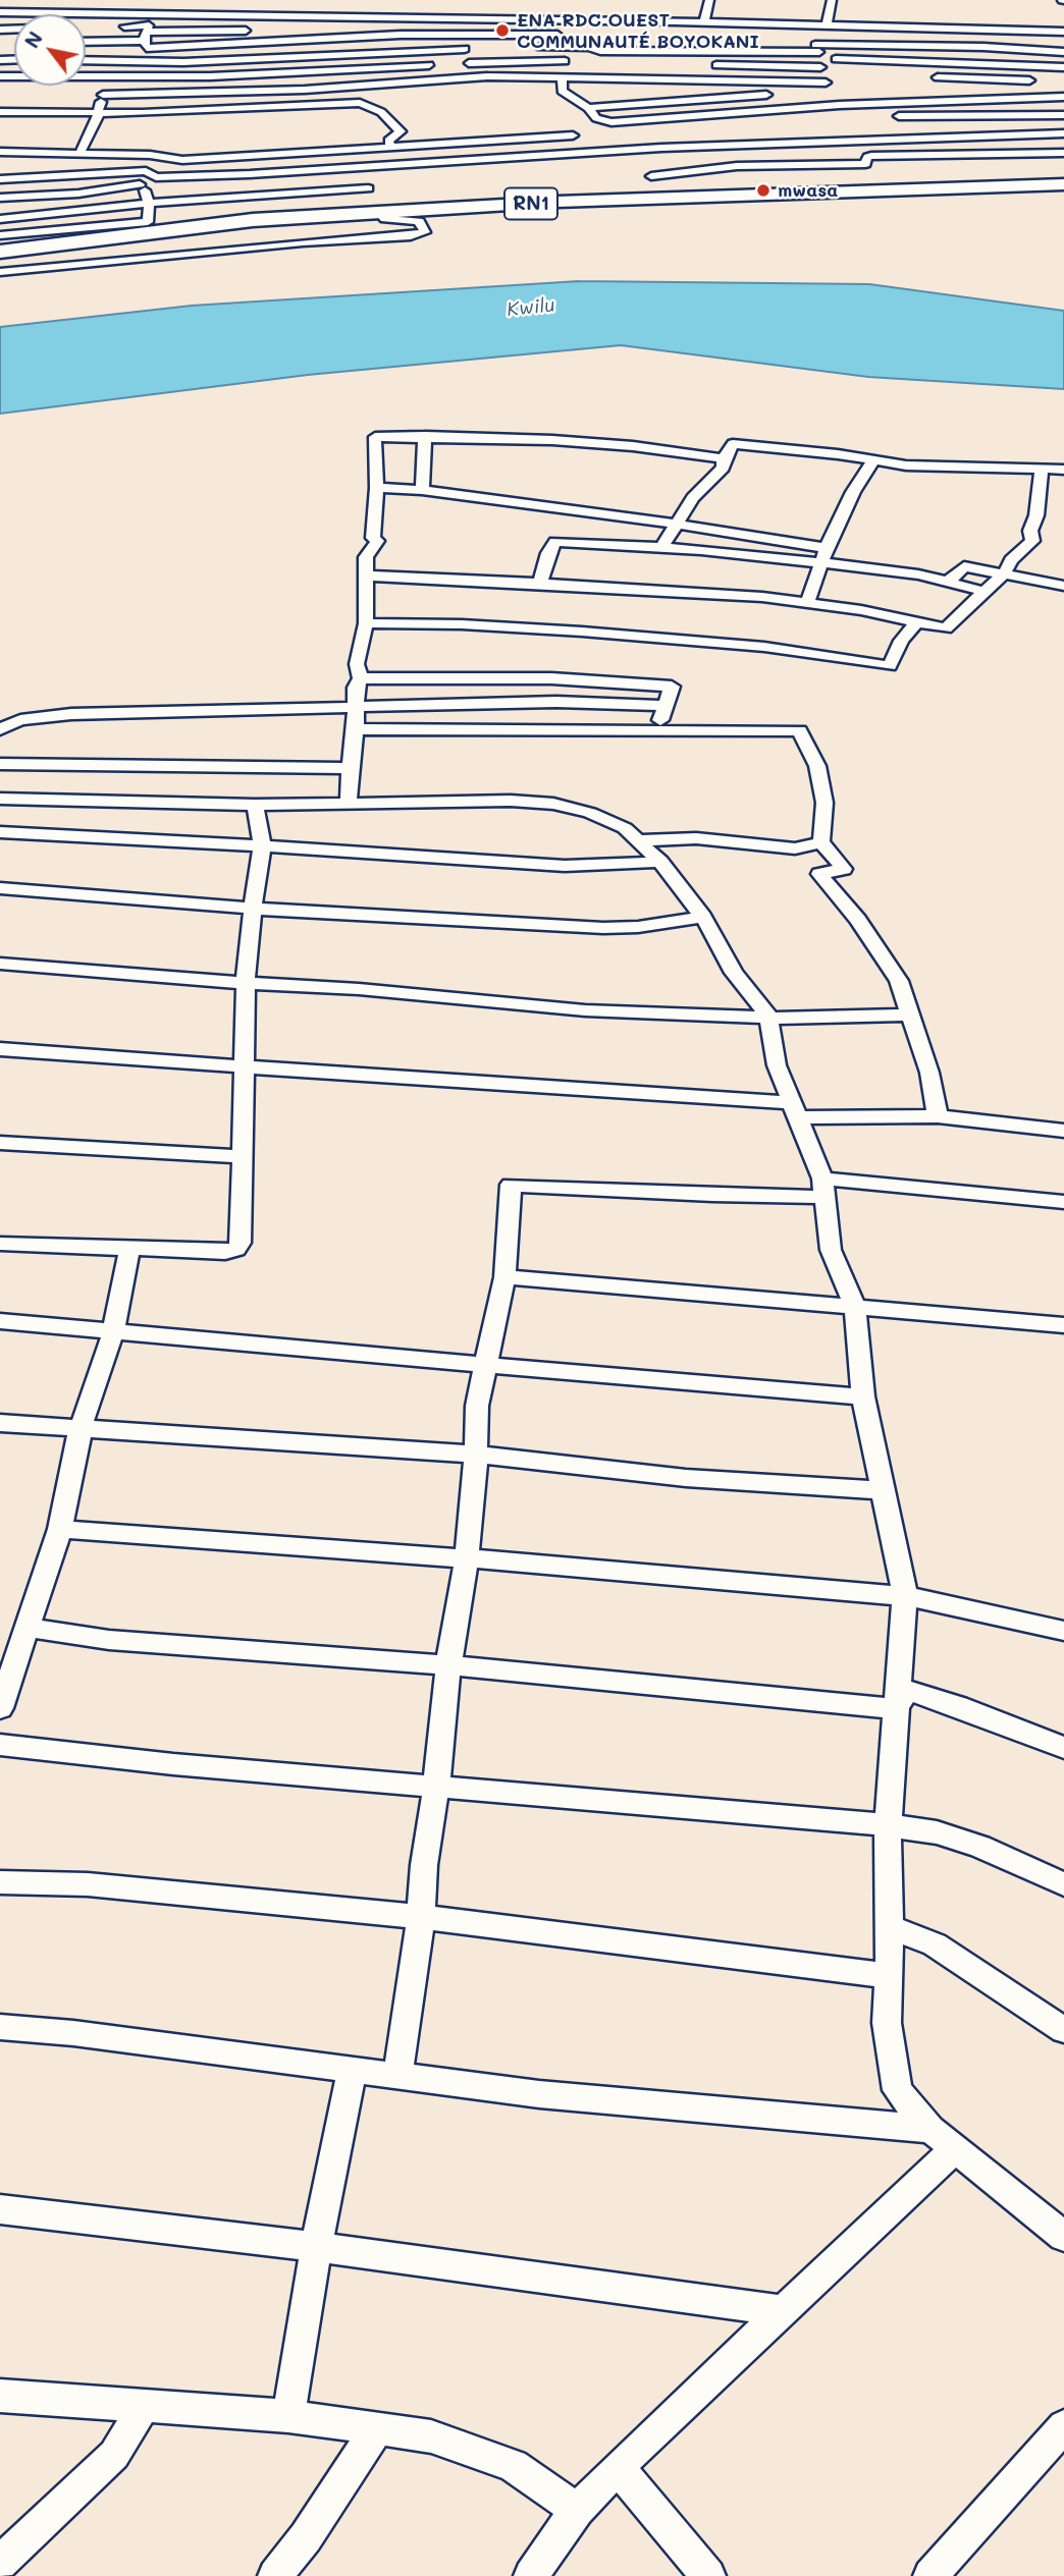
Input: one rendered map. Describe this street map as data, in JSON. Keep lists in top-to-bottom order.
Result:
{
  "streets": {
    "highway": ["RN1"]
  },
  "water": ["Kwilu"],
  "places": ["ENA RDC OUEST COMMUNAUTÉ BOYOKANI", "mwasa"],
  "north": "top left"
}
